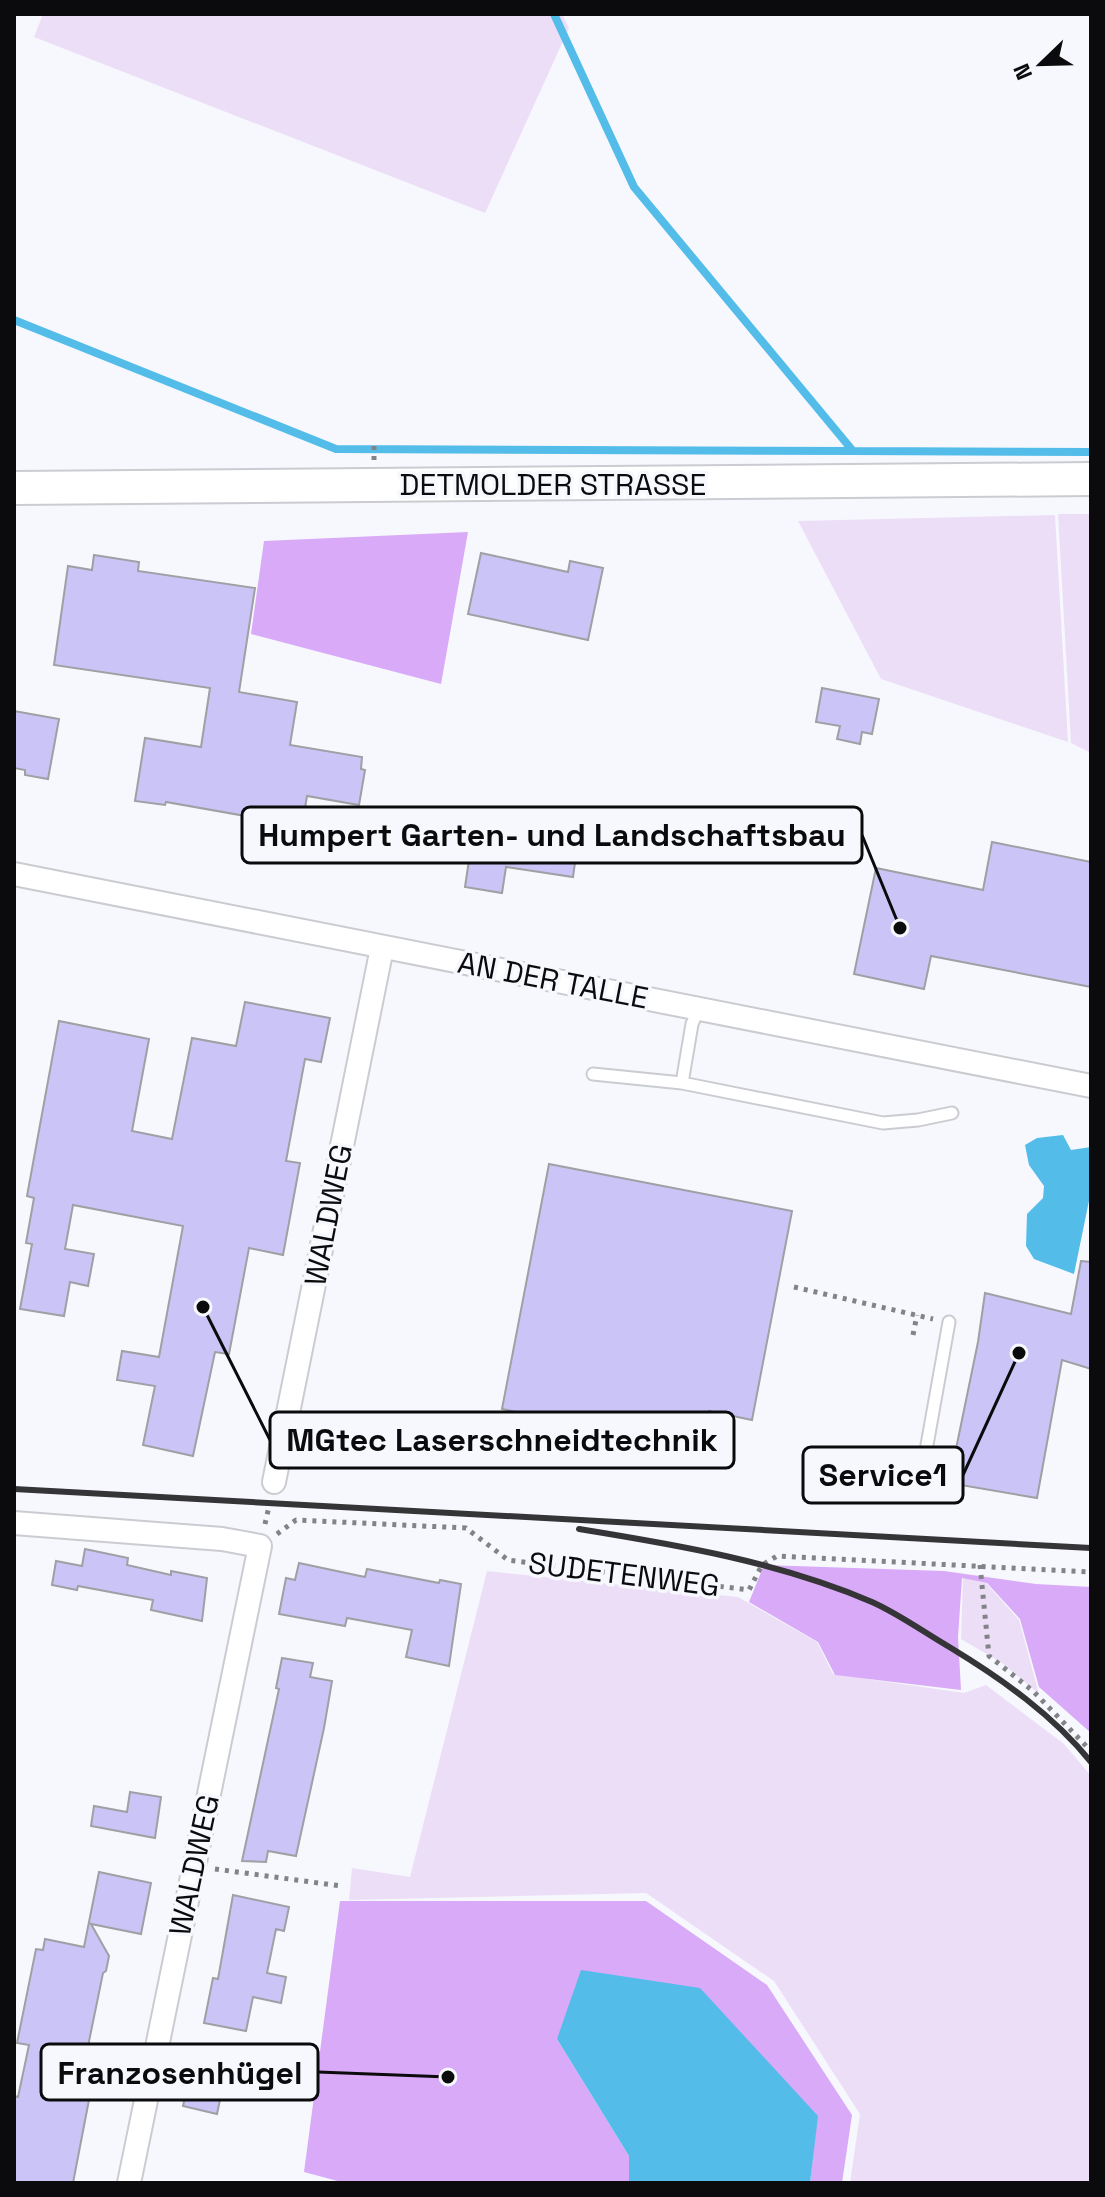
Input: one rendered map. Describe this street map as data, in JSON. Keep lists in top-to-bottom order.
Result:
{
  "streets": {
    "street": ["DETMOLDER STRASSE", "AN DER TALLE", "WALDWEG"],
    "path": ["SUDETENWEG"]
  },
  "crossings": [
    ["AN DER TALLE", "WALDWEG"],
    ["WALDWEG", "SUDETENWEG"]
  ],
  "places": [
    "Humpert Garten- und Landschaftsbau",
    "MGtec Laserschneidtechnik",
    "Service1",
    "Franzosenhügel"
  ],
  "north": "bottom left"
}
